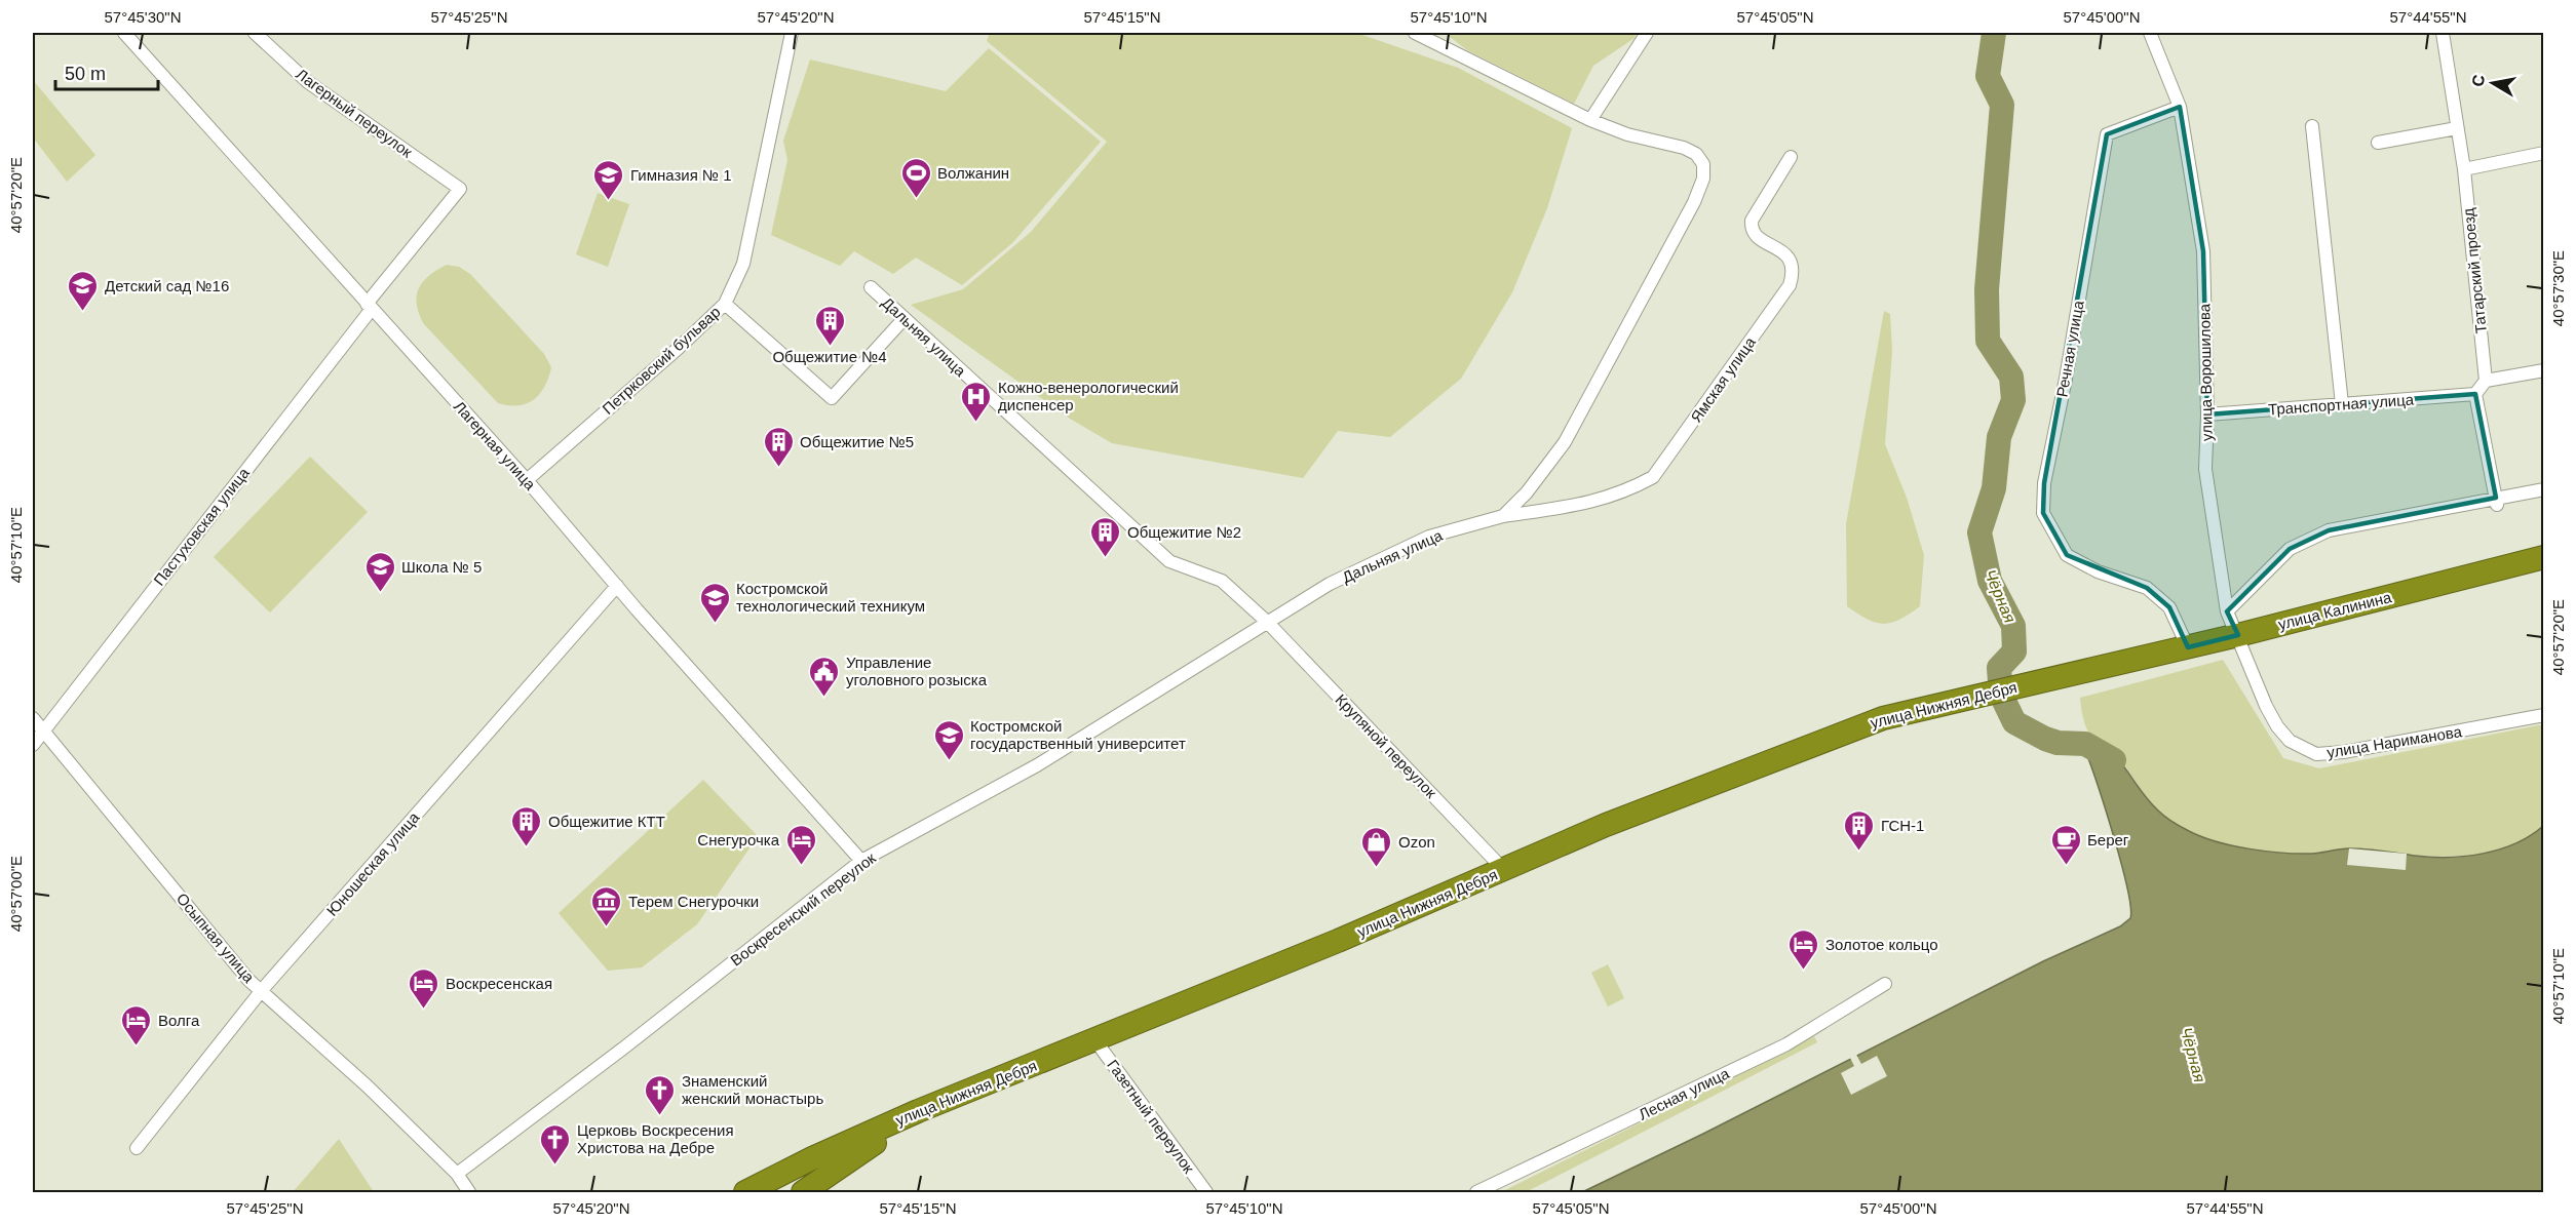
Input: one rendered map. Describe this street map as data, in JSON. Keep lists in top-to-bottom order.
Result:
{
  "streets": {
    "highway": ["улица Калинина", "улица Нижняя Дебря"],
    "street": [
      "Лагерный переулок",
      "Татарский проезд",
      "Дальняя улица",
      "Речная улица",
      "Петрковский бульвар",
      "улица Ворошилова",
      "Ямская улица",
      "Транспортная улица",
      "Лагерная улица",
      "Пастуховская улица",
      "улица Нариманова",
      "Крупяной переулок",
      "Юношеская улица",
      "Воскресенский переулок",
      "Осыпная улица",
      "Лесная улица",
      "Газетный переулок"
    ]
  },
  "crossings": [
    ["Лагерный переулок", "Пастуховская улица"],
    ["Дальняя улица", "Ямская улица"],
    ["Дальняя улица", "Крупяной переулок"],
    ["Дальняя улица", "Воскресенский переулок"],
    ["Речная улица", "улица Ворошилова"],
    ["Речная улица", "улица Калинина"],
    ["Петрковский бульвар", "Лагерная улица"],
    ["улица Ворошилова", "Транспортная улица"],
    ["улица Ворошилова", "улица Калинина"],
    ["улица Ворошилова", "улица Нариманова"],
    ["Лагерная улица", "Пастуховская улица"],
    ["Лагерная улица", "Юношеская улица"],
    ["Лагерная улица", "Воскресенский переулок"],
    ["Пастуховская улица", "Осыпная улица"],
    ["улица Калинина", "улица Нижняя Дебря"],
    ["улица Калинина", "улица Нариманова"],
    ["улица Нижняя Дебря", "Крупяной переулок"],
    ["улица Нижняя Дебря", "Газетный переулок"],
    ["Крупяной переулок", "Воскресенский переулок"],
    ["Юношеская улица", "Осыпная улица"],
    ["Воскресенский переулок", "Осыпная улица"]
  ],
  "water": ["Чёрная"],
  "places": {
    "sports": ["Волжанин"],
    "school or university": [
      "Гимназия № 1",
      "Детский сад №16",
      "Школа № 5",
      "Костромской технологический техникум",
      "Костромской государственный университет"
    ],
    "building": [
      "Общежитие №4",
      "Общежитие №5",
      "Общежитие №2",
      "Общежитие КТТ",
      "ГСН-1"
    ],
    "hospital": ["Кожно-венерологический диспенсер"],
    "public building": ["Управление уголовного розыска"],
    "hotel": [
      "Снегурочка",
      "Золотое кольцо",
      "Воскресенская",
      "Волга"
    ],
    "cafe": ["Берег"],
    "shop": ["Ozon"],
    "museum": ["Терем Cнегурочки"],
    "church": ["Знаменский женский монастырь", "Церковь Воскресения Христова на Дебре"]
  },
  "scale_bar": "50 m",
  "north": "left",
  "coordinates": [
    "57°45'30\"N",
    "57°45'25\"N",
    "57°45'20\"N",
    "57°45'15\"N",
    "57°45'10\"N",
    "57°45'05\"N",
    "57°45'00\"N",
    "57°44'55\"N",
    "40°57'20\"E",
    "40°57'30\"E",
    "40°57'10\"E",
    "40°57'00\"E"
  ]
}
